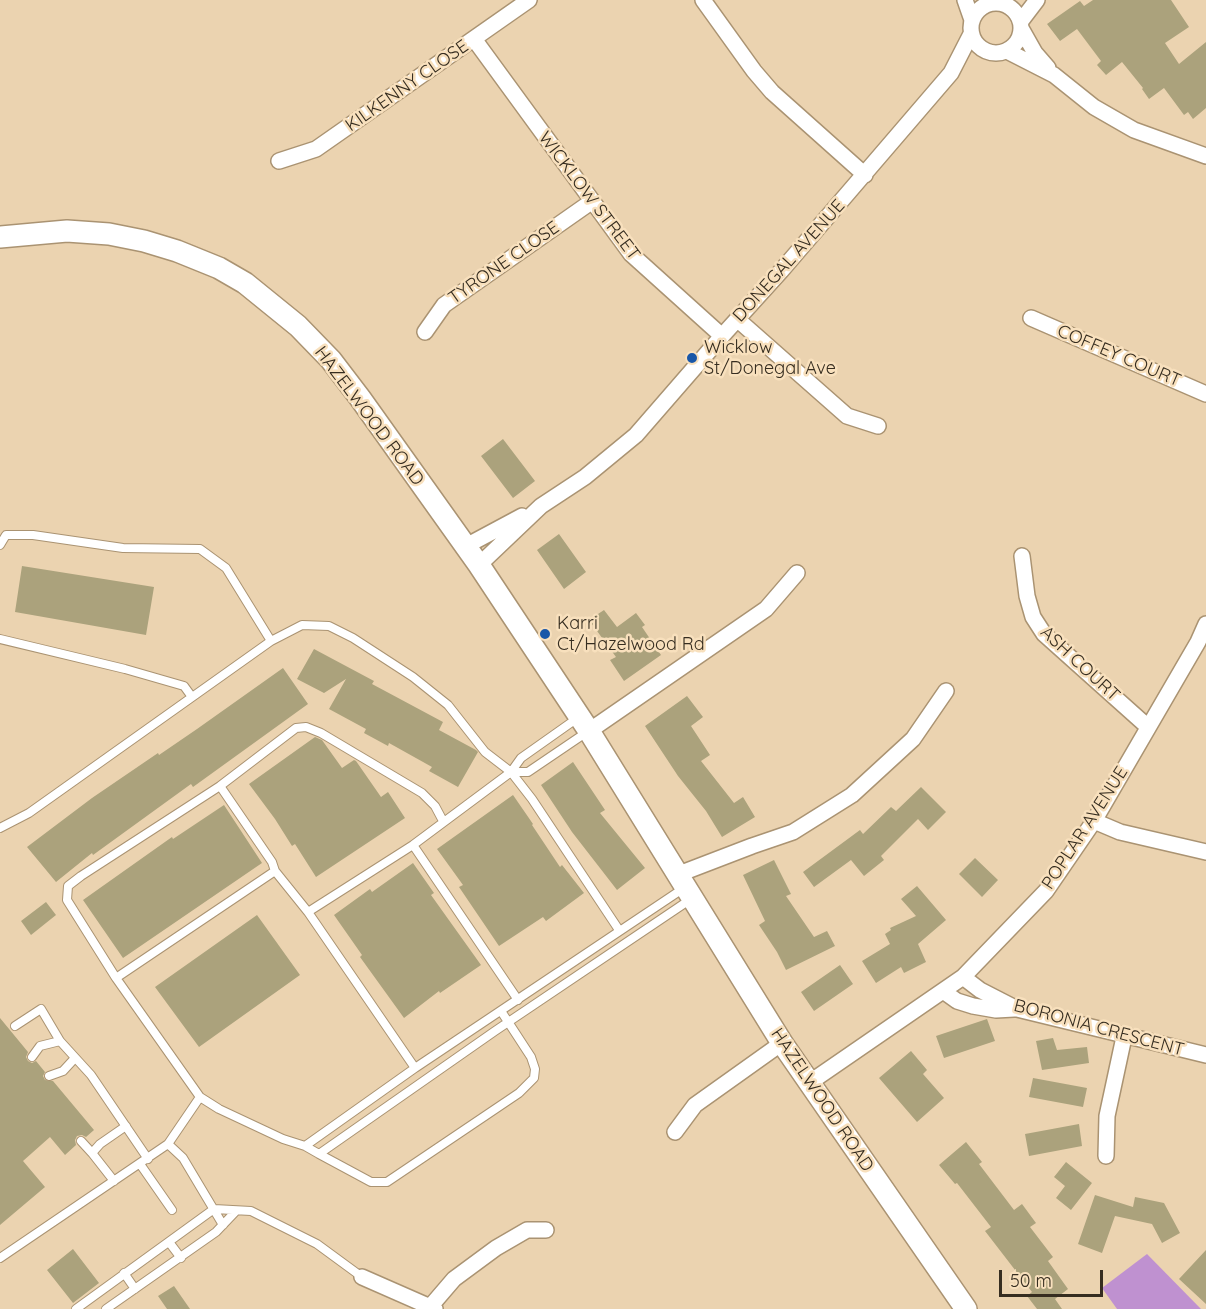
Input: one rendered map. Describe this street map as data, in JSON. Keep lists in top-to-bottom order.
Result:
{
  "streets": {
    "main road": ["HAZELWOOD ROAD"],
    "street": [
      "KILKENNY CLOSE",
      "WICKLOW STREET",
      "DONEGAL AVENUE",
      "TYRONE CLOSE",
      "COFFEY COURT",
      "ASH COURT",
      "POPLAR AVENUE",
      "BORONIA CRESCENT"
    ]
  },
  "crossings": [
    ["KILKENNY CLOSE", "WICKLOW STREET"],
    ["WICKLOW STREET", "DONEGAL AVENUE"],
    ["WICKLOW STREET", "TYRONE CLOSE"],
    ["DONEGAL AVENUE", "HAZELWOOD ROAD"],
    ["HAZELWOOD ROAD", "POPLAR AVENUE"],
    ["ASH COURT", "POPLAR AVENUE"],
    ["POPLAR AVENUE", "BORONIA CRESCENT"]
  ],
  "places": ["Wicklow St/Donegal Ave", "Karri Ct/Hazelwood Rd"],
  "scale_bar": "50 m"
}
